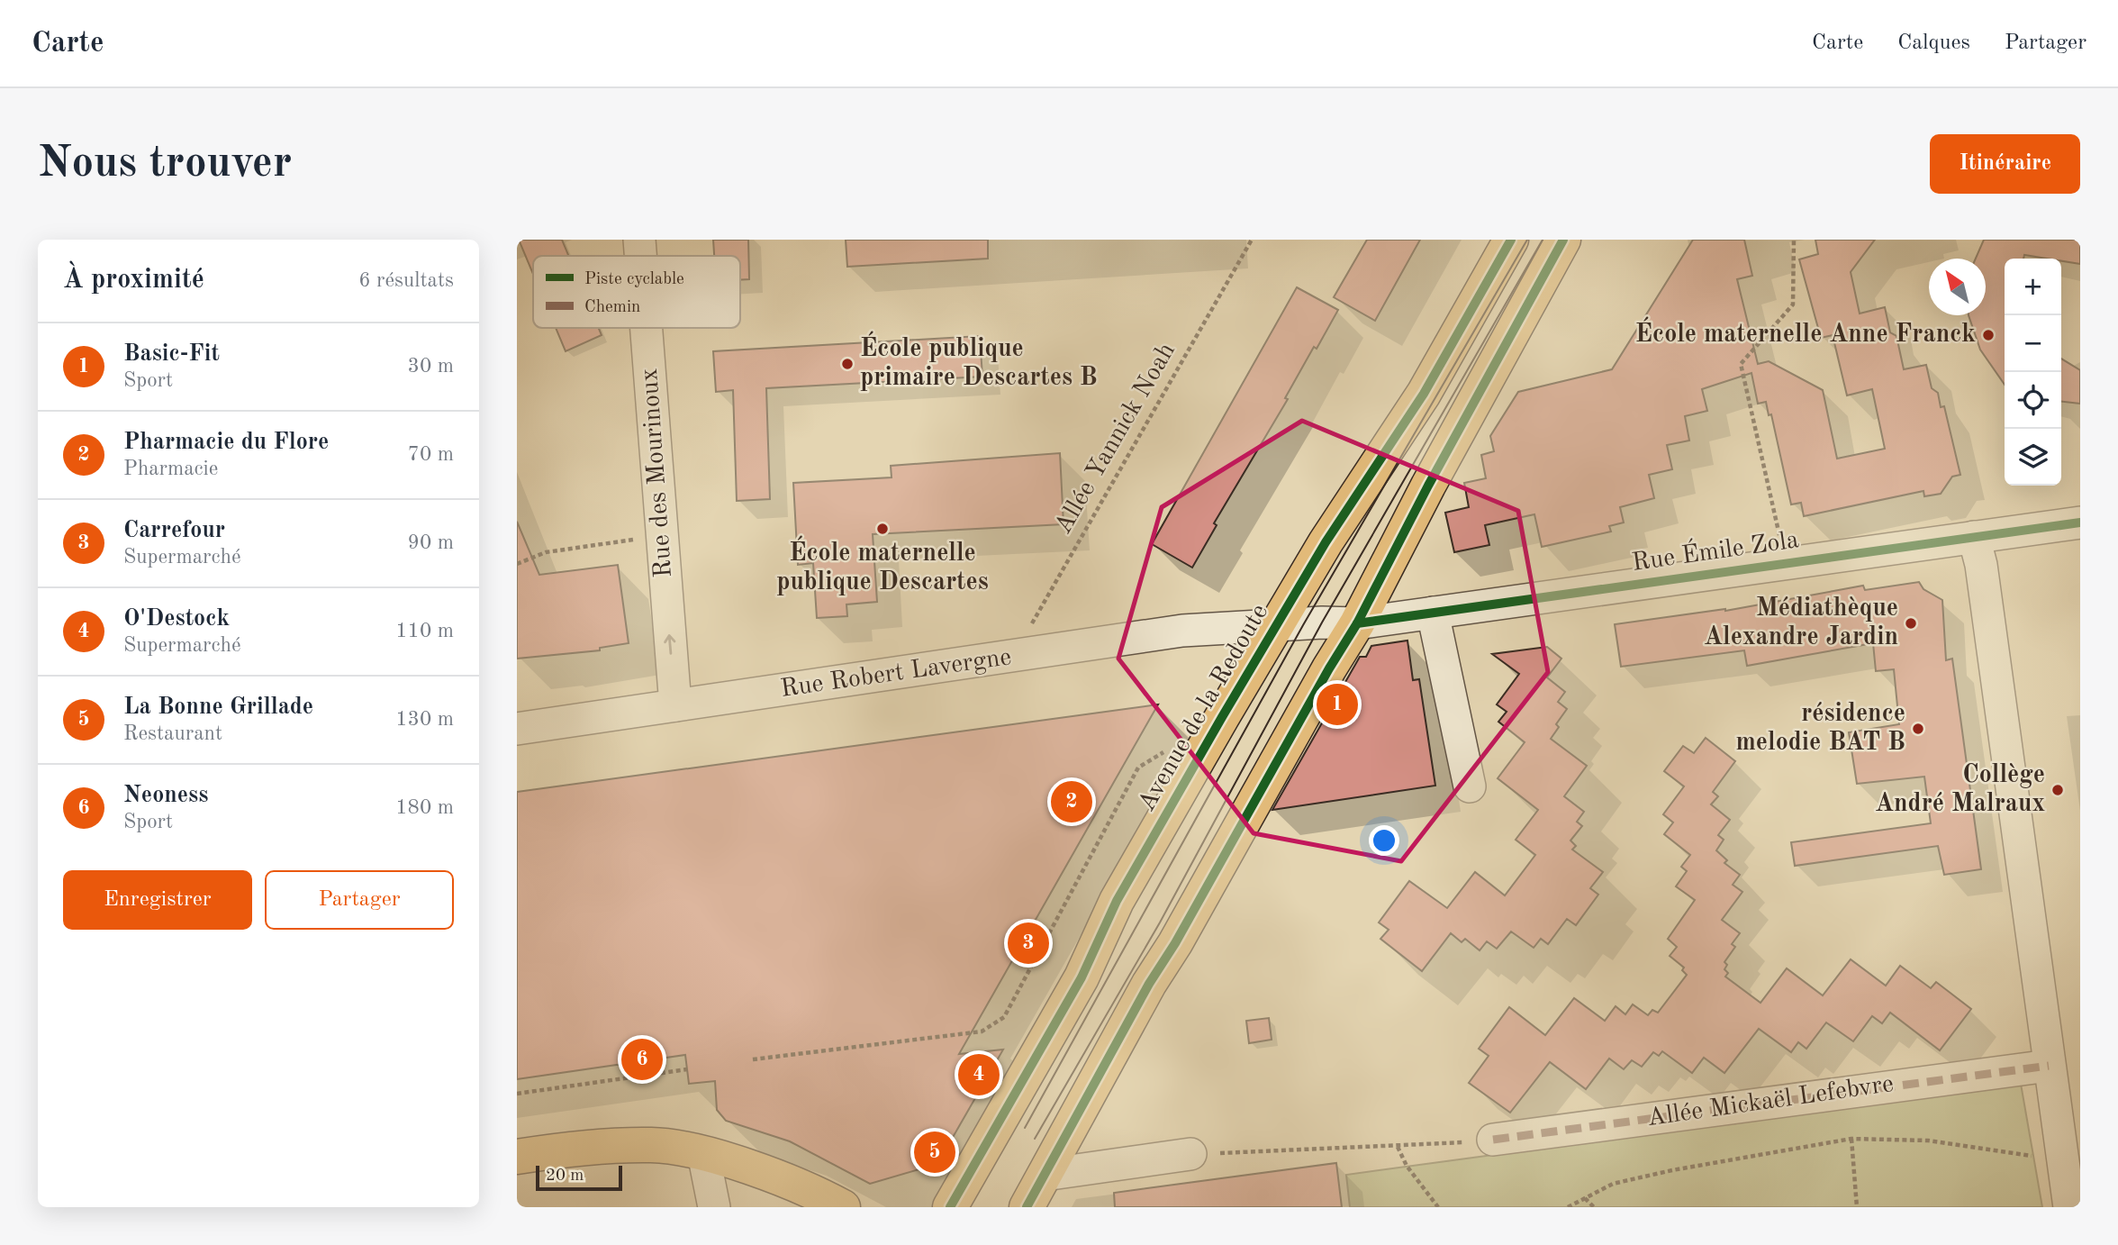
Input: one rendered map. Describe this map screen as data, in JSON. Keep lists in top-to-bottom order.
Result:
{
  "streets": {
    "main road": ["Avenue de la Redoute"],
    "street": [
      "Rue des Mourinoux",
      "Rue Émile Zola",
      "Rue Robert Lavergne",
      "Allée Mickaël Lefebvre"
    ],
    "path": ["Allée Yannick Noah"]
  },
  "crossings": [
    ["Allée Yannick Noah", "Rue Robert Lavergne"],
    ["Rue des Mourinoux", "Rue Robert Lavergne"],
    ["Rue Émile Zola", "Rue Robert Lavergne"],
    ["Rue Robert Lavergne", "Avenue de la Redoute"]
  ],
  "one_way": ["Rue des Mourinoux"],
  "places": [
    "École maternelle Anne Franck",
    "École publique primaire Descartes B",
    "École maternelle publique Descartes",
    "Médiathèque Alexandre Jardin",
    "résidence melodie BAT B",
    "Collège André Malraux"
  ],
  "legend": ["Piste cyclable", "Chemin"],
  "scale_bar": "20 m",
  "north": "top left",
  "page": {
    "header": "Carte",
    "nav": ["Carte", "Calques", "Partager"],
    "buttons": [
      "Itinéraire",
      ["Enregistrer", "Partager"]
    ],
    "title": "Nous trouver",
    "heading": ["À proximité", "6 résultats"],
    "map_buttons": ["+", "−"],
    "list": [
      {
        "mark": "1",
        "name": "Basic-Fit",
        "note": "Sport",
        "value": "30 m"
      },
      {
        "mark": "2",
        "name": "Pharmacie du Flore",
        "note": "Pharmacie",
        "value": "70 m"
      },
      {
        "mark": "3",
        "name": "Carrefour",
        "note": "Supermarché",
        "value": "90 m"
      },
      {
        "mark": "4",
        "name": "O'Destock",
        "note": "Supermarché",
        "value": "110 m"
      },
      {
        "mark": "5",
        "name": "La Bonne Grillade",
        "note": "Restaurant",
        "value": "130 m"
      },
      {
        "mark": "6",
        "name": "Neoness",
        "note": "Sport",
        "value": "180 m"
      }
    ],
    "pins": [
      "1",
      "2",
      "3",
      "6",
      "4",
      "5"
    ],
    "scale": "20 m"
  }
}
